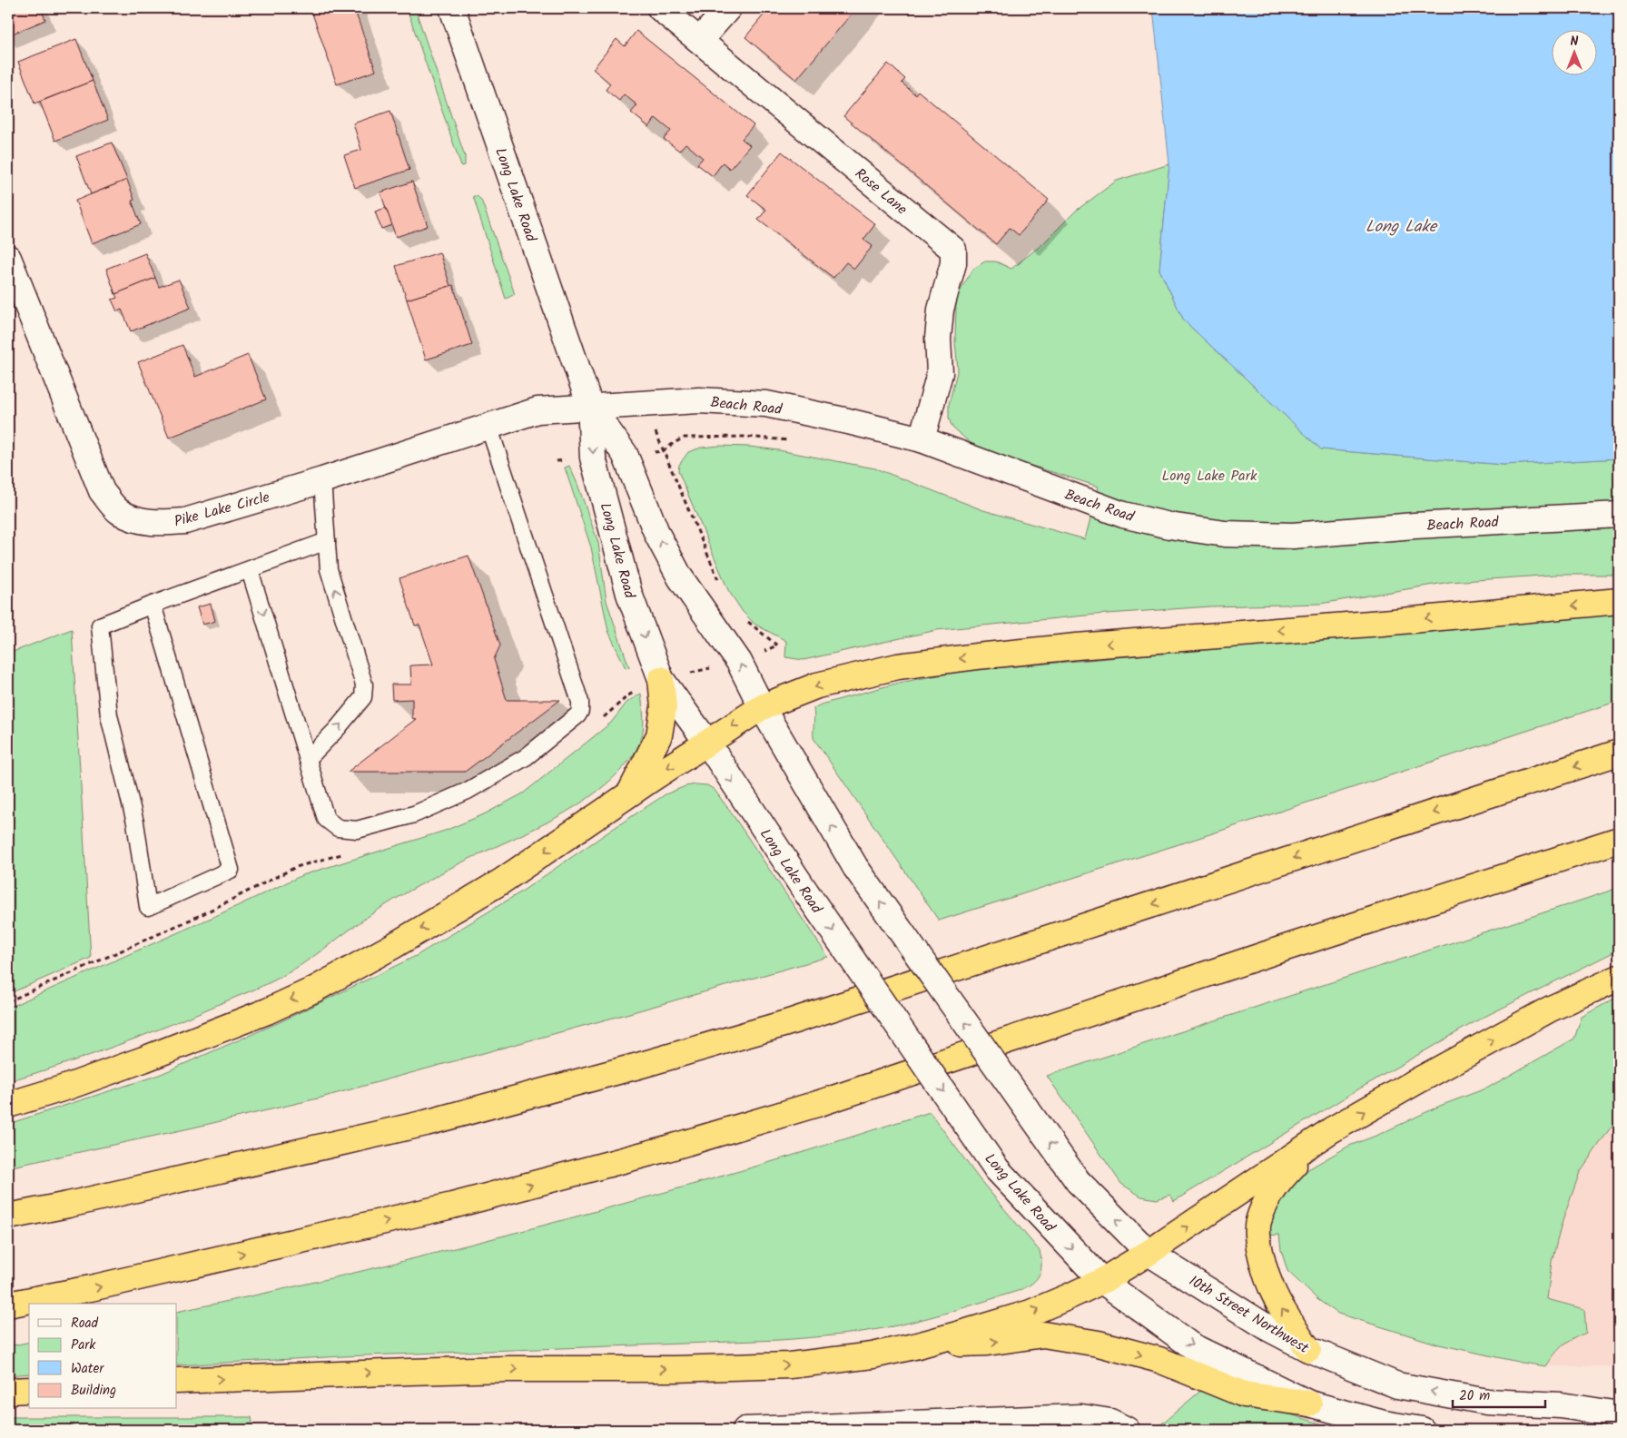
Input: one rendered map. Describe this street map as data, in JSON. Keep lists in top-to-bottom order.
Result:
{
  "streets": {
    "street": [
      "Rose Lane",
      "Long Lake Road",
      "Beach Road",
      "Pike Lake Circle",
      "10th Street Northwest"
    ]
  },
  "crossings": [
    ["Rose Lane", "Beach Road"],
    ["Long Lake Road", "Beach Road"],
    ["Long Lake Road", "Pike Lake Circle"],
    ["Long Lake Road", "10th Street Northwest"],
    ["Beach Road", "Pike Lake Circle"]
  ],
  "water": ["Long Lake"],
  "parks": ["Long Lake Park"],
  "legend": [
    "Road",
    "Park",
    "Water",
    "Building"
  ],
  "scale_bar": "20 m",
  "north": "top"
}
